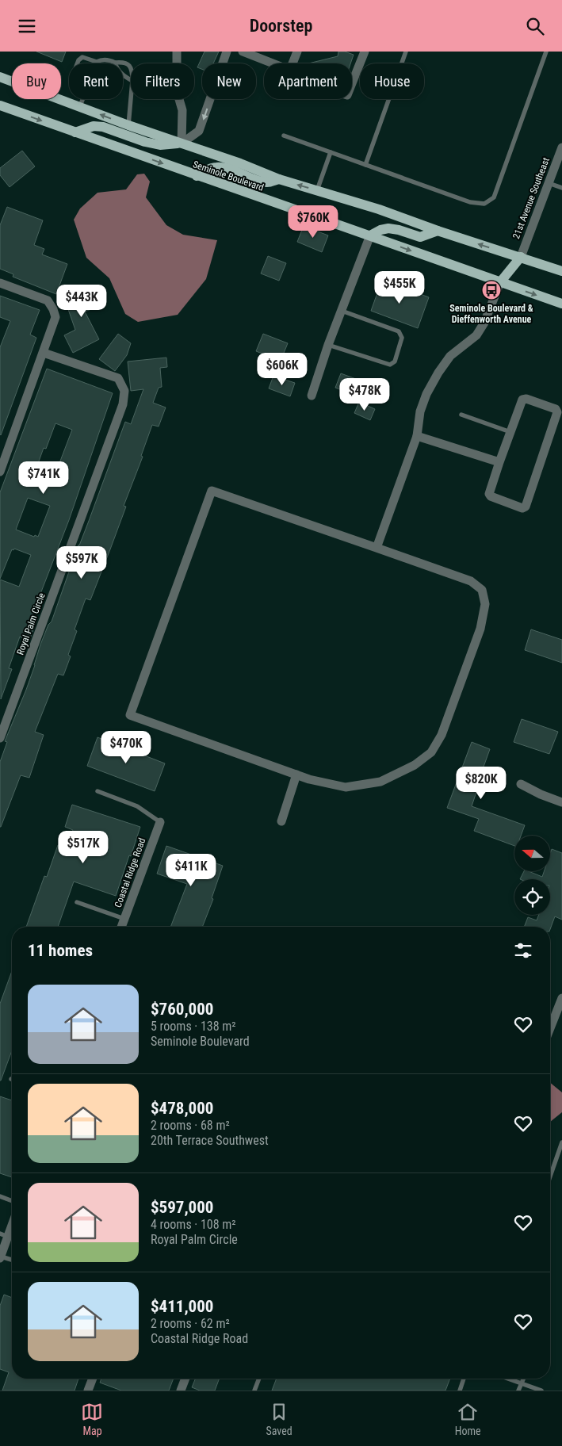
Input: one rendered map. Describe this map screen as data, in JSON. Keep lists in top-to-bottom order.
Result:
{
  "streets": {
    "main road": ["Seminole Boulevard"],
    "street": ["21st Avenue Southeast", "Royal Palm Circle", "Coastal Ridge Road"]
  },
  "crossings": [
    ["Seminole Boulevard", "21st Avenue Southeast"]
  ],
  "places": {
    "bus stop": ["Seminole Boulevard & Dieffenworth Avenue"]
  },
  "north": "left",
  "page": {
    "header": "Doorstep",
    "chip": [
      "Buy",
      "Rent",
      "Filters",
      "New",
      "Apartment",
      "House"
    ],
    "price": [
      "$760K",
      "$455K",
      "$443K",
      "$606K",
      "$478K",
      "$741K",
      "$597K",
      "$470K",
      "$820K",
      "$517K",
      "$411K"
    ],
    "heading": "11 homes",
    "list": [
      {
        "name": "$760,000",
        "note": "5 rooms · 138 m² · Seminole Boulevard"
      },
      {
        "name": "$478,000",
        "note": "2 rooms · 68 m² · 20th Terrace Southwest"
      },
      {
        "name": "$597,000",
        "note": "4 rooms · 108 m² · Royal Palm Circle"
      },
      {
        "name": "$411,000",
        "note": "2 rooms · 62 m² · Coastal Ridge Road"
      }
    ],
    "tabs": ["Map", "Saved", "Home"]
  }
}
